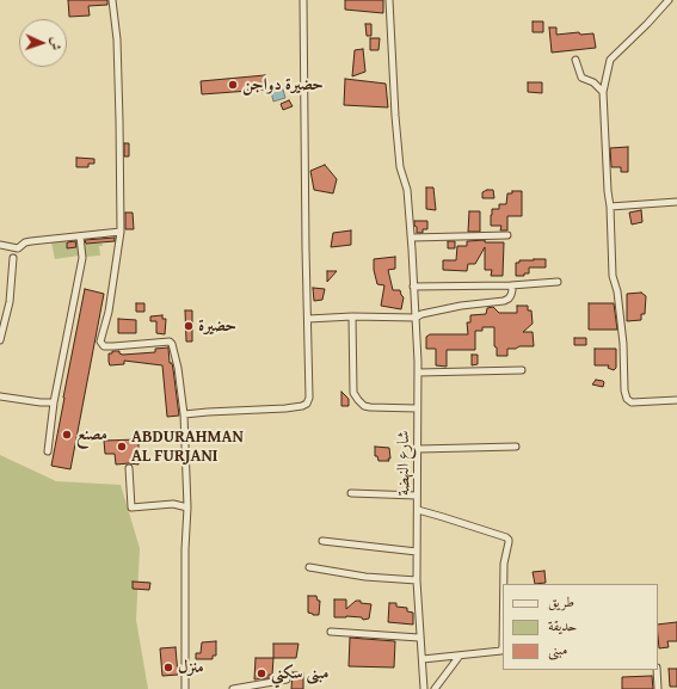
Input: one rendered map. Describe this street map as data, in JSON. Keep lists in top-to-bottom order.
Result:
{
  "streets": {
    "street": ["شارع النهضة"]
  },
  "places": [
    "حضيرة دواجن",
    "حضيرة",
    "مصنع",
    "ABDURAHMAN AL FURJANI",
    "منزل",
    "مبنى سكني"
  ],
  "legend": ["طريق", "حديقة", "مبنى"],
  "north": "right"
}
